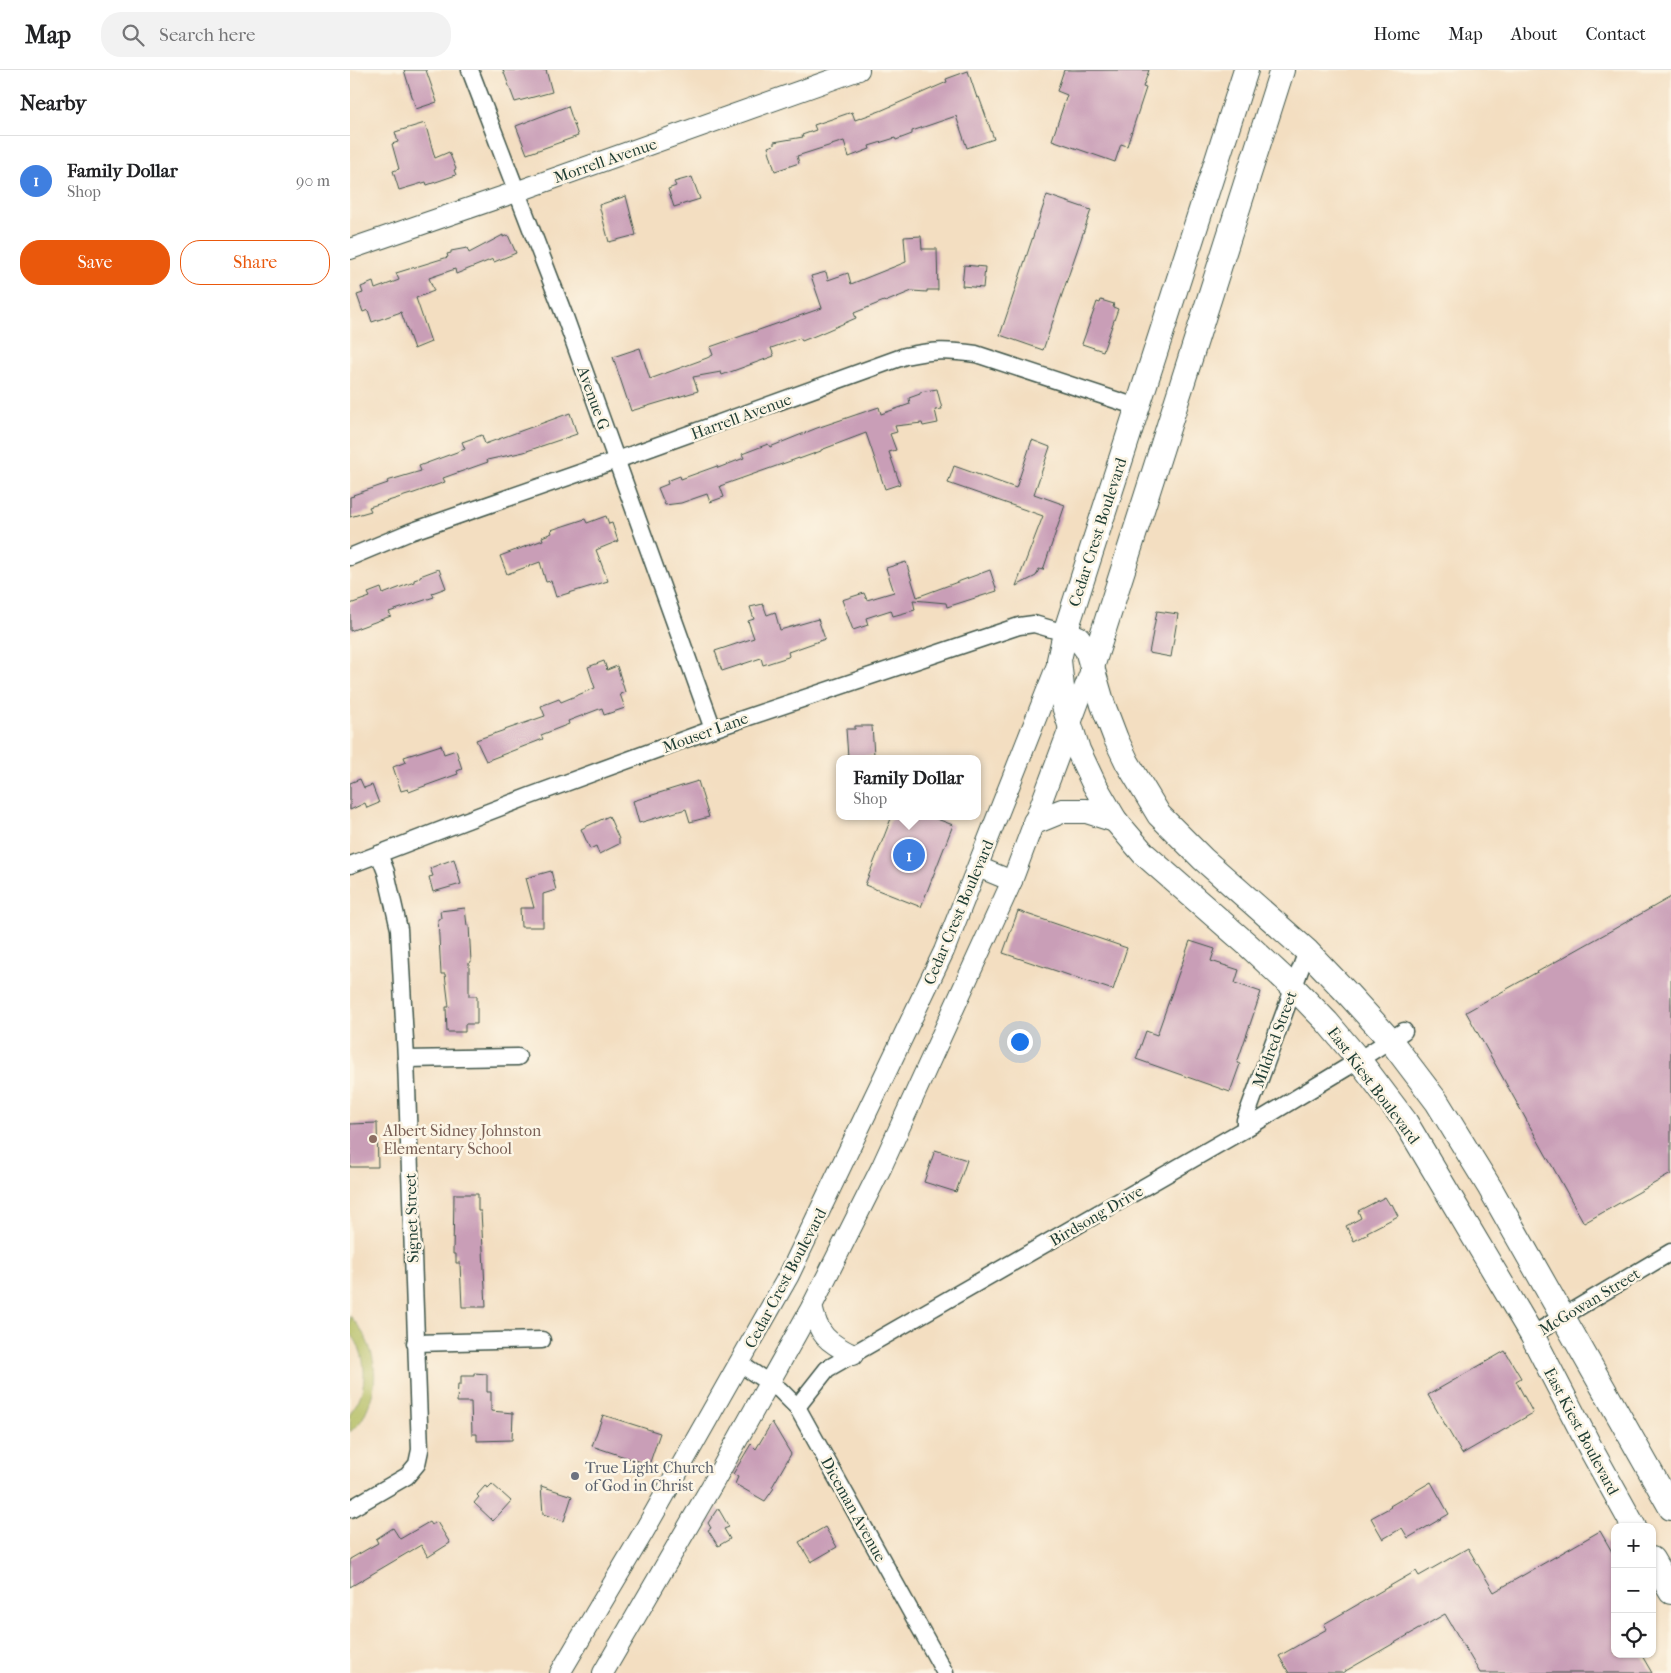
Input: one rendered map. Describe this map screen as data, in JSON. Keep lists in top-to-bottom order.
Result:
{
  "streets": {
    "main road": ["Cedar Crest Boulevard", "East Kiest Boulevard"],
    "street": [
      "Morrell Avenue",
      "Avenue G",
      "Harrell Avenue",
      "Mouser Lane",
      "Mildred Street",
      "Birdsong Drive",
      "Signet Street",
      "McGowan Street",
      "Diceman Avenue"
    ]
  },
  "crossings": [
    ["Morrell Avenue", "Avenue G"],
    ["Avenue G", "Harrell Avenue"],
    ["Avenue G", "Mouser Lane"],
    ["Harrell Avenue", "Cedar Crest Boulevard"],
    ["Cedar Crest Boulevard", "Mouser Lane"],
    ["Cedar Crest Boulevard", "East Kiest Boulevard"],
    ["Cedar Crest Boulevard", "Diceman Avenue"],
    ["Mouser Lane", "Signet Street"],
    ["Mildred Street", "East Kiest Boulevard"],
    ["Mildred Street", "Birdsong Drive"],
    ["East Kiest Boulevard", "Birdsong Drive"],
    ["East Kiest Boulevard", "McGowan Street"],
    ["Birdsong Drive", "Diceman Avenue"]
  ],
  "places": ["Albert Sidney Johnston Elementary School", "True Light Church of God in Christ"],
  "page": {
    "header": "Map",
    "search": "Search here",
    "nav": [
      "Home",
      "Map",
      "About",
      "Contact"
    ],
    "heading": "Nearby",
    "list": [
      {
        "mark": "1",
        "name": "Family Dollar",
        "note": "Shop",
        "value": "90 m"
      }
    ],
    "buttons": ["Save", "Share"],
    "popup": ["Family Dollar", "Shop"],
    "pins": "1",
    "map_buttons": ["+", "−"]
  }
}
